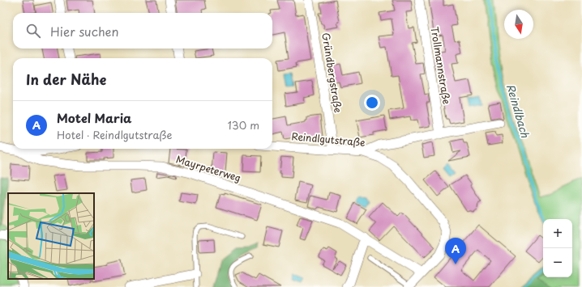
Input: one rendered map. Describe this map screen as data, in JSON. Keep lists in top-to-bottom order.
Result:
{
  "streets": {
    "street": [
      "Trollmannstraße",
      "Gründbergstraße",
      "Reindlgutstraße",
      "Mayrpeterweg"
    ]
  },
  "crossings": [
    ["Gründbergstraße", "Reindlgutstraße"],
    ["Reindlgutstraße", "Mayrpeterweg"]
  ],
  "water": ["Reindlbach"],
  "north": "bottom",
  "page": {
    "search": "Hier suchen",
    "heading": "In der Nähe",
    "list": [
      {
        "mark": "A",
        "name": "Motel Maria",
        "note": "Hotel · Reindlgutstraße",
        "value": "130 m"
      }
    ],
    "map_buttons": ["+", "−"],
    "pins": "A"
  }
}
